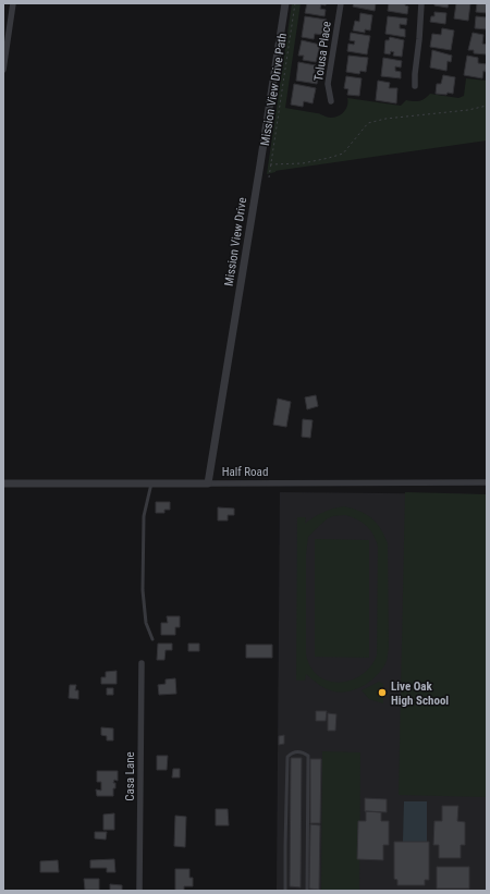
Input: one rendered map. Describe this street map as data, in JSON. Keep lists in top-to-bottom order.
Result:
{
  "streets": {
    "street": [
      "Tolusa Place",
      "Mission View Drive",
      "Half Road",
      "Casa Lane"
    ],
    "path": ["Mission View Drive Path"]
  },
  "crossings": [
    ["Mission View Drive", "Half Road"]
  ],
  "places": ["Live Oak High School"]
}
